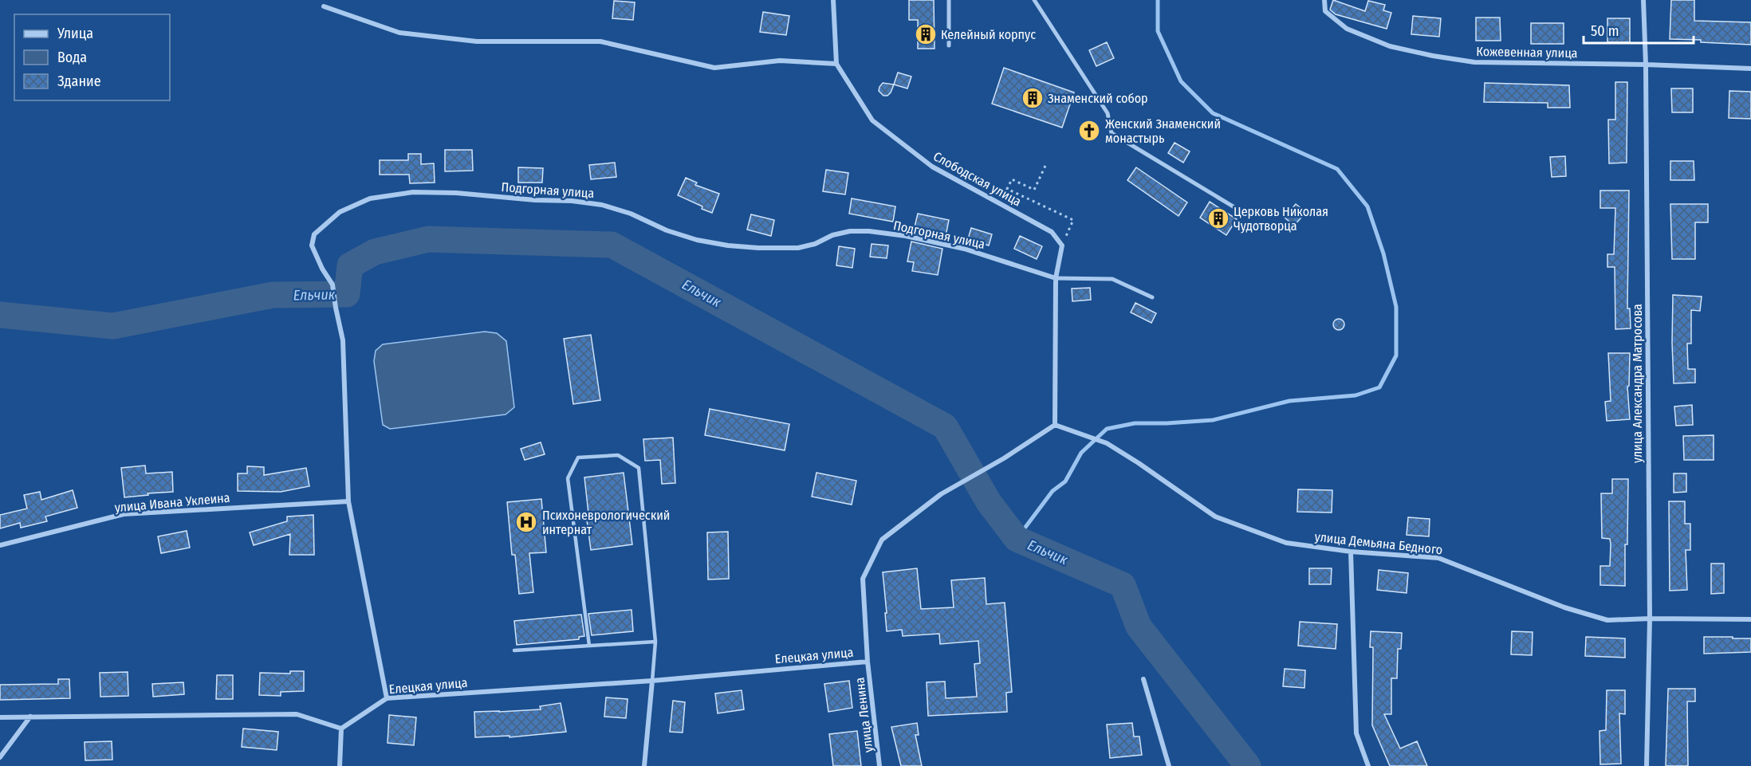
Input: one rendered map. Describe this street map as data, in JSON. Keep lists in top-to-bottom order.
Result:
{
  "streets": {
    "street": [
      "Кожевенная улица",
      "Слободская улица",
      "Подгорная улица",
      "улица Александра Матросова",
      "улица Ивана Уклеина",
      "улица Демьяна Бедного",
      "Елецкая улица",
      "улица Ленина"
    ]
  },
  "crossings": [
    ["Кожевенная улица", "улица Александра Матросова"],
    ["Подгорная улица", "улица Ивана Уклеина"],
    ["Подгорная улица", "Елецкая улица"],
    ["улица Александра Матросова", "улица Демьяна Бедного"],
    ["улица Демьяна Бедного", "улица Ленина"],
    ["Елецкая улица", "улица Ленина"]
  ],
  "water": ["Ельчик"],
  "places": {
    "building": ["Келейный корпус", "Знаменский собор", "Церковь Николая Чудотворца"],
    "church": ["Женский Знаменский монастырь"],
    "hospital": ["Психоневрологический интернат"]
  },
  "legend": ["Улица", "Вода", "Здание"],
  "scale_bar": "50 m"
}
